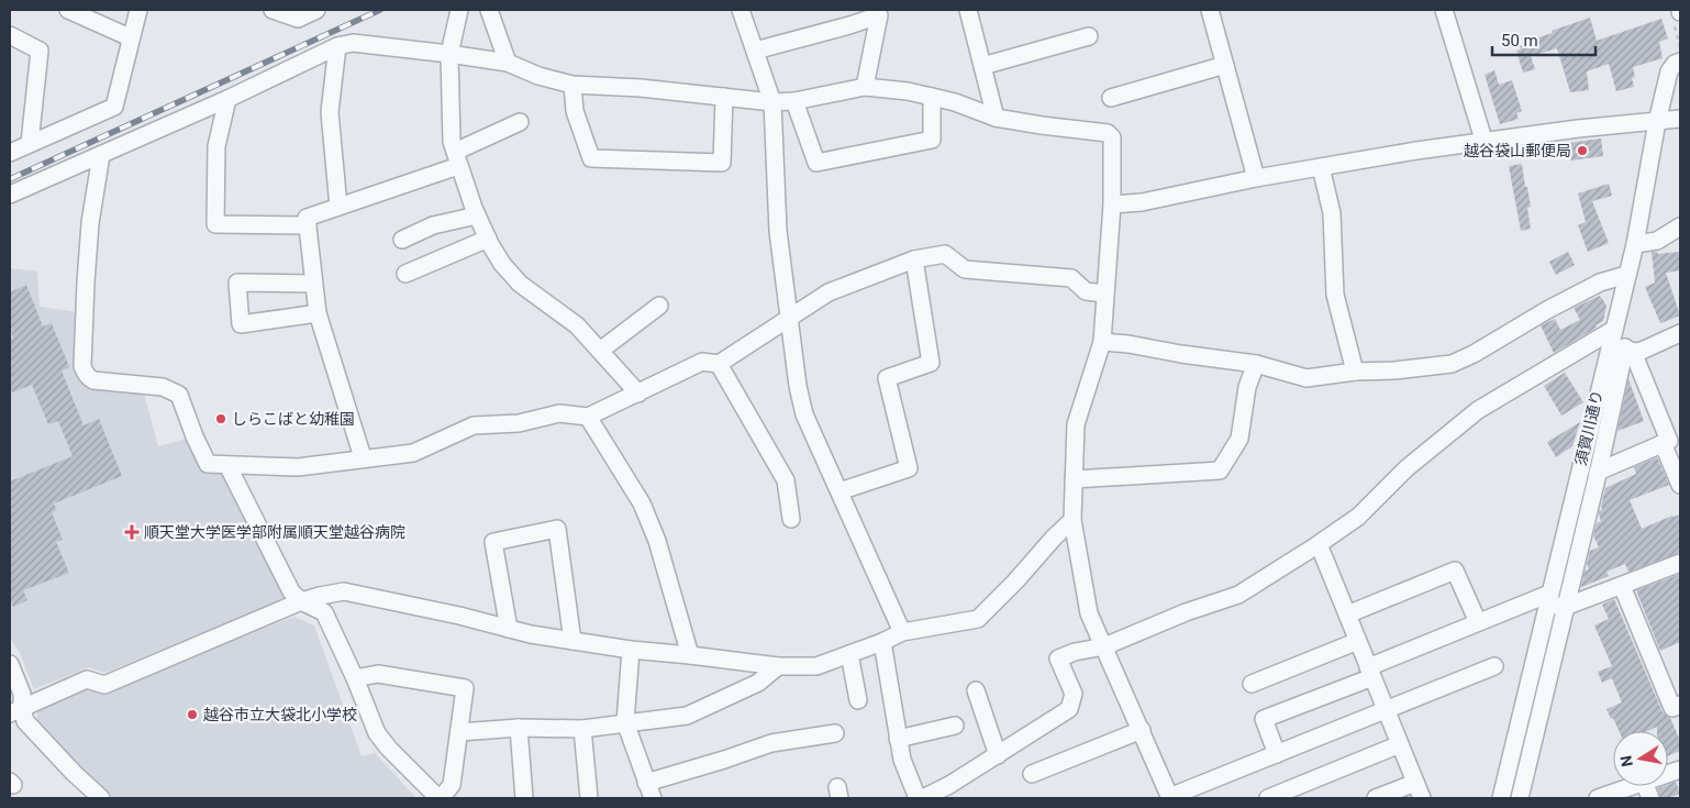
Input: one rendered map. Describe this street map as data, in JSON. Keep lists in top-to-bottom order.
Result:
{
  "streets": {
    "street": ["須賀川通り"]
  },
  "places": {
    "other": ["越谷袋山郵便局", "しらこばと幼稚園", "越谷市立大袋北小学校"],
    "health": ["順天堂大学医学部附属順天堂越谷病院"]
  },
  "scale_bar": "50 m",
  "north": "left"
}
